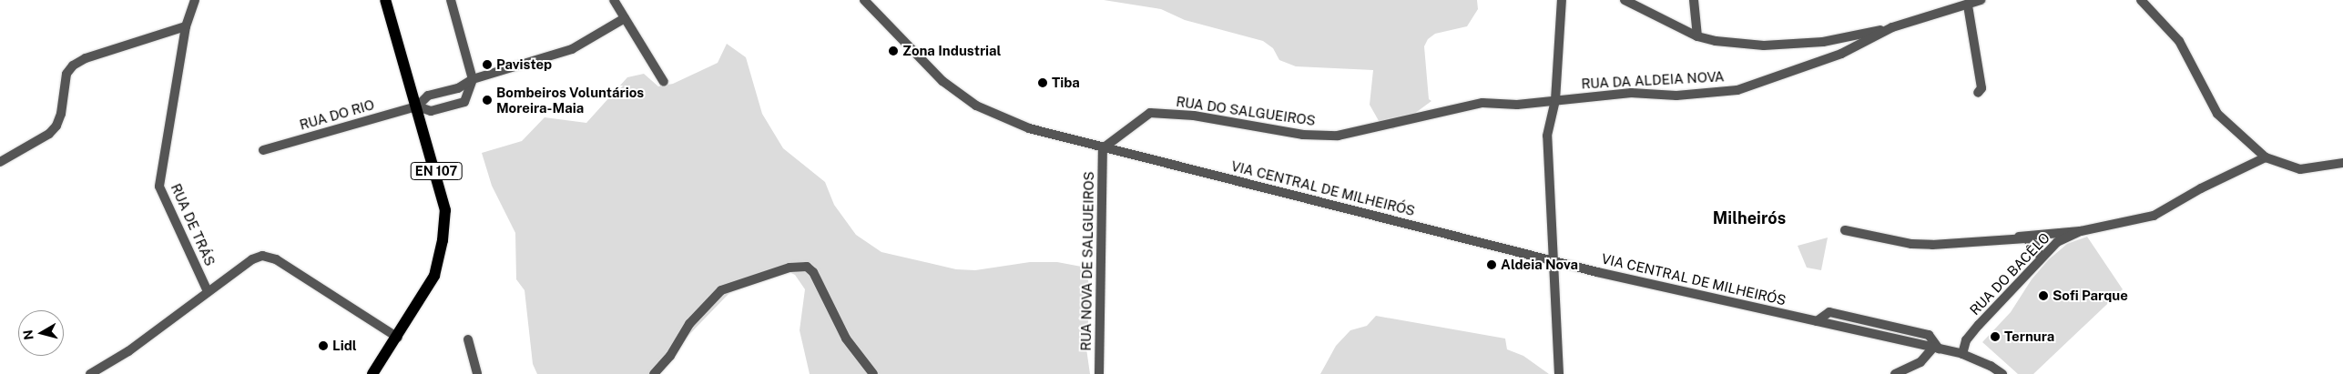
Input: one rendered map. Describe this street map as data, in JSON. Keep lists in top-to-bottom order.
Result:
{
  "streets": {
    "main road": ["EN 107"],
    "street": [
      "RUA DA ALDEIA NOVA",
      "RUA DO SALGUEIROS",
      "RUA DO RIO",
      "VIA CENTRAL DE MILHEIRÓS",
      "RUA DE TRÁS",
      "RUA NOVA DE SALGUEIROS",
      "RUA DO BACÊLO"
    ]
  },
  "crossings": [
    ["RUA DA ALDEIA NOVA", "RUA DO SALGUEIROS"],
    ["RUA DO SALGUEIROS", "VIA CENTRAL DE MILHEIRÓS"],
    ["RUA DO SALGUEIROS", "RUA NOVA DE SALGUEIROS"],
    ["RUA DO RIO", "EN 107"],
    ["VIA CENTRAL DE MILHEIRÓS", "RUA NOVA DE SALGUEIROS"],
    ["VIA CENTRAL DE MILHEIRÓS", "RUA DO BACÊLO"]
  ],
  "districts": ["Milheirós"],
  "places": [
    "Zona Industrial",
    "Pavistep",
    "Tiba",
    "Bombeiros Voluntários Moreira-Maia",
    "Aldeia Nova",
    "Sofi Parque",
    "Ternura",
    "Lidl"
  ],
  "north": "left"
}
